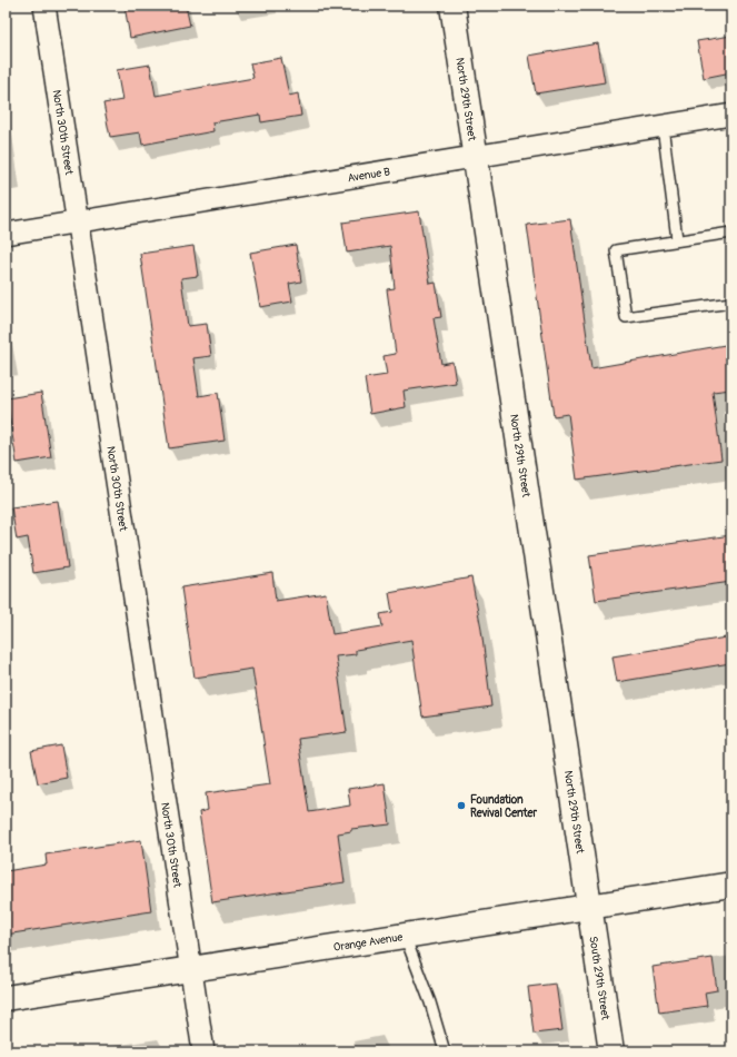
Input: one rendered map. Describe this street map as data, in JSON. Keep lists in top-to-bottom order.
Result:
{
  "streets": {
    "street": [
      "North 29th Street",
      "North 30th Street",
      "Avenue B",
      "Orange Avenue",
      "South 29th Street"
    ]
  },
  "crossings": [
    ["North 29th Street", "Avenue B"],
    ["North 29th Street", "Orange Avenue"],
    ["North 29th Street", "South 29th Street"],
    ["North 30th Street", "Avenue B"],
    ["North 30th Street", "Orange Avenue"],
    ["Orange Avenue", "South 29th Street"]
  ],
  "places": ["Foundation Revival Center"]
}
